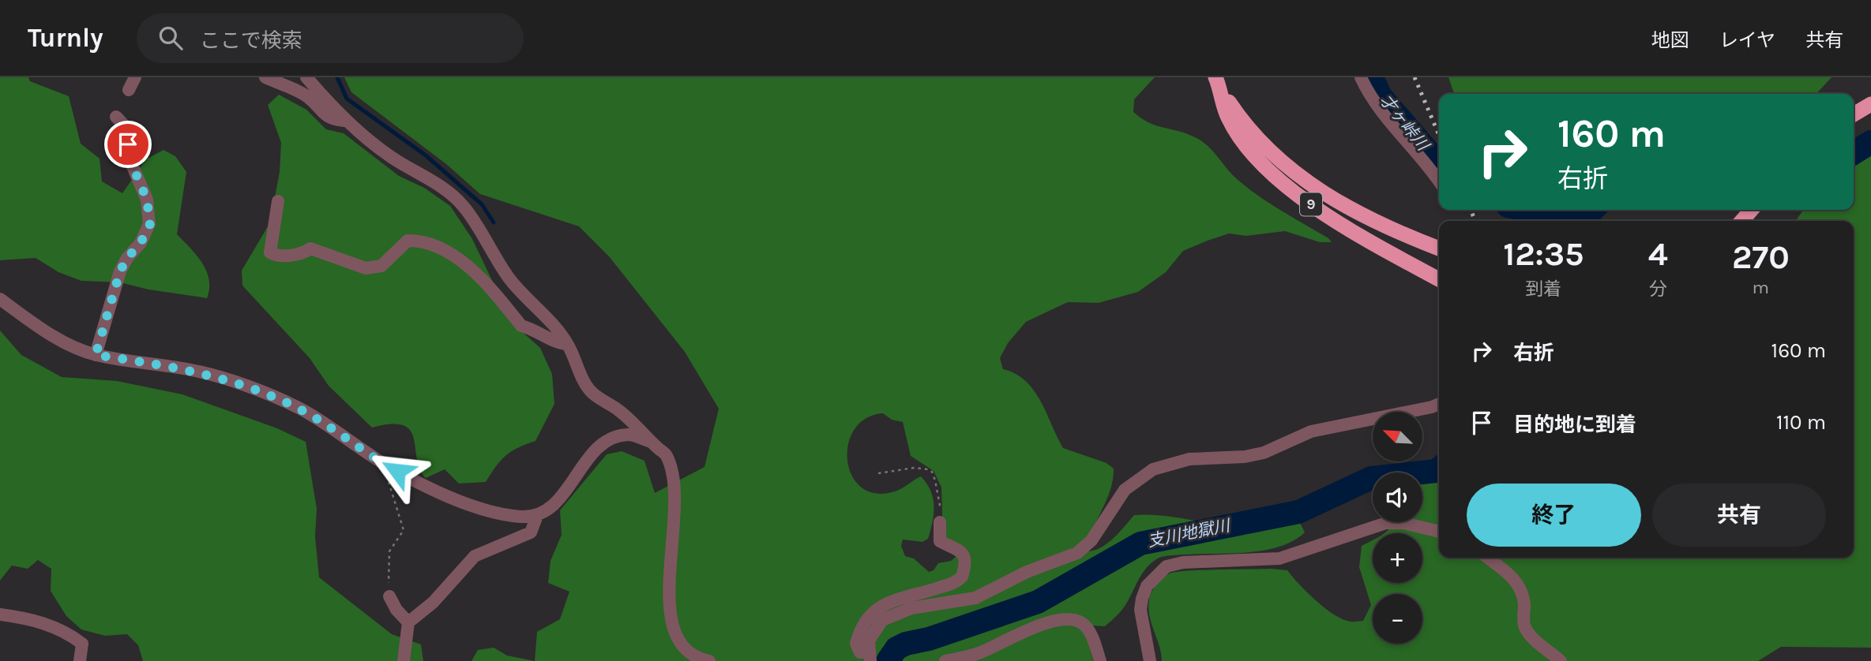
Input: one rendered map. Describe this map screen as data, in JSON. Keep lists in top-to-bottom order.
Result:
{
  "streets": {
    "highway": ["9"]
  },
  "water": ["才ヶ峠川", "支川地獄川"],
  "north": "top left",
  "page": {
    "header": "Turnly",
    "search": "ここで検索",
    "nav": ["地図", "レイヤ", "共有"],
    "turn": ["160 m", "右折"],
    "eta": [
      "12:35",
      "到着",
      "4",
      "分",
      "270",
      "m"
    ],
    "list": [
      {
        "name": "右折",
        "value": "160 m"
      },
      {
        "name": "目的地に到着",
        "value": "110 m"
      }
    ],
    "map_buttons": ["+", "−"],
    "buttons": ["終了", "共有"]
  }
}
